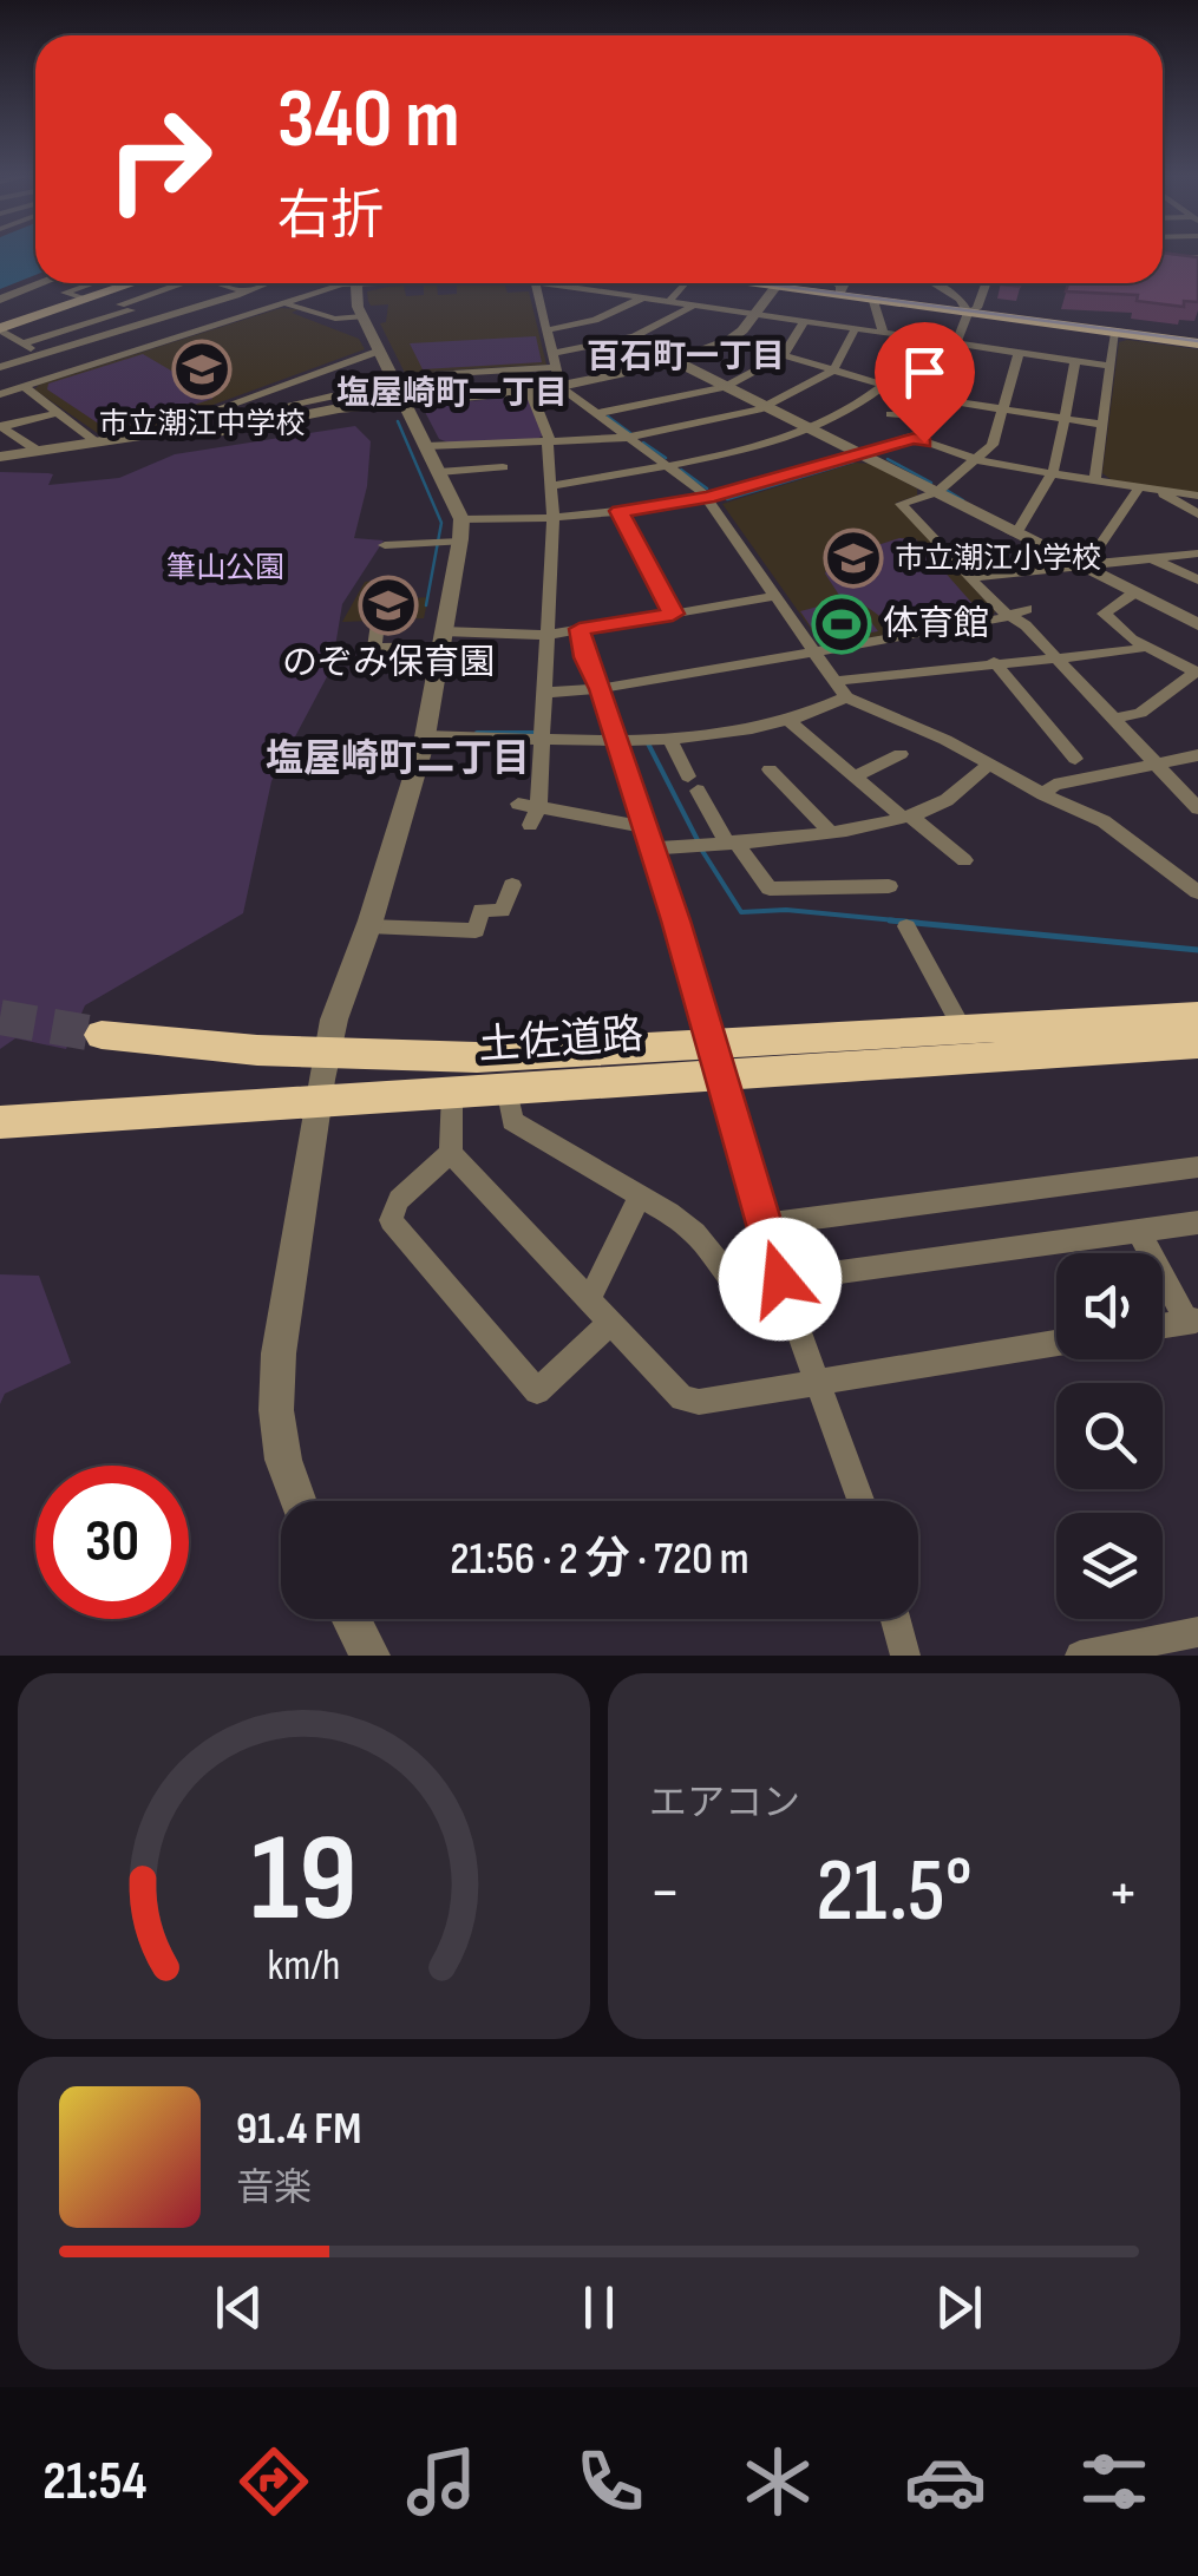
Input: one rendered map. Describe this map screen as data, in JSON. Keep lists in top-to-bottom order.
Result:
{
  "streets": {
    "highway": ["土佐道路"]
  },
  "districts": ["百石町一丁目", "塩屋崎町一丁目", "塩屋崎町二丁目"],
  "parks": ["筆山公園"],
  "places": {
    "school or university": ["市立潮江中学校", "市立潮江小学校", "のぞみ保育園"],
    "sports": ["体育館"]
  },
  "page": {
    "turn": ["340 m", "右折"],
    "limit": "30",
    "trip": "21:56 · 2 分 · 720 m",
    "tile": "エアコン",
    "heat": ["−", "21.5°", "+"],
    "song": ["91.4 FM", "音楽"],
    "tabs": "21:54",
    "gauge": ["19", "km/h"]
  }
}
